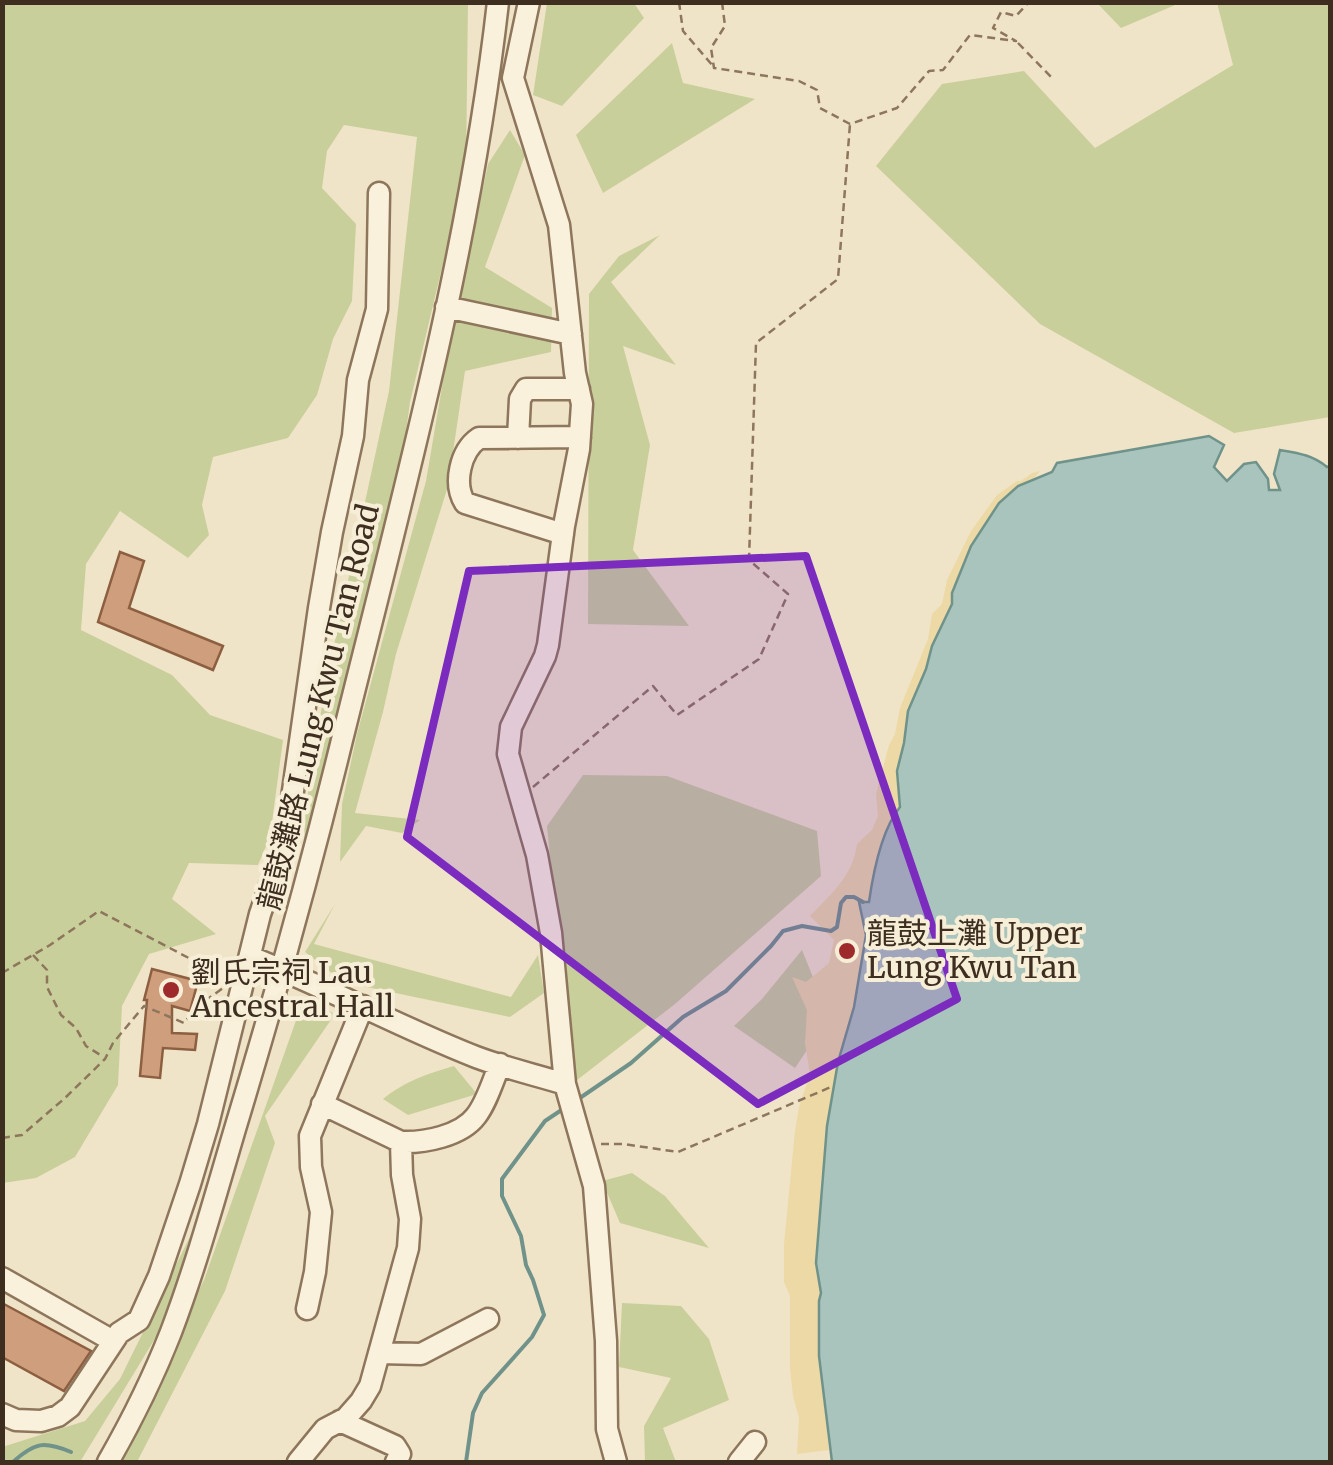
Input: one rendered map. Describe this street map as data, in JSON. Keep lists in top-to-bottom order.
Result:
{
  "streets": {
    "street": ["龍鼓灘路 Lung Kwu Tan Road"]
  },
  "places": ["龍鼓上灘 Upper Lung Kwu Tan", "劉氏宗祠 Lau Ancestral Hall"]
}
